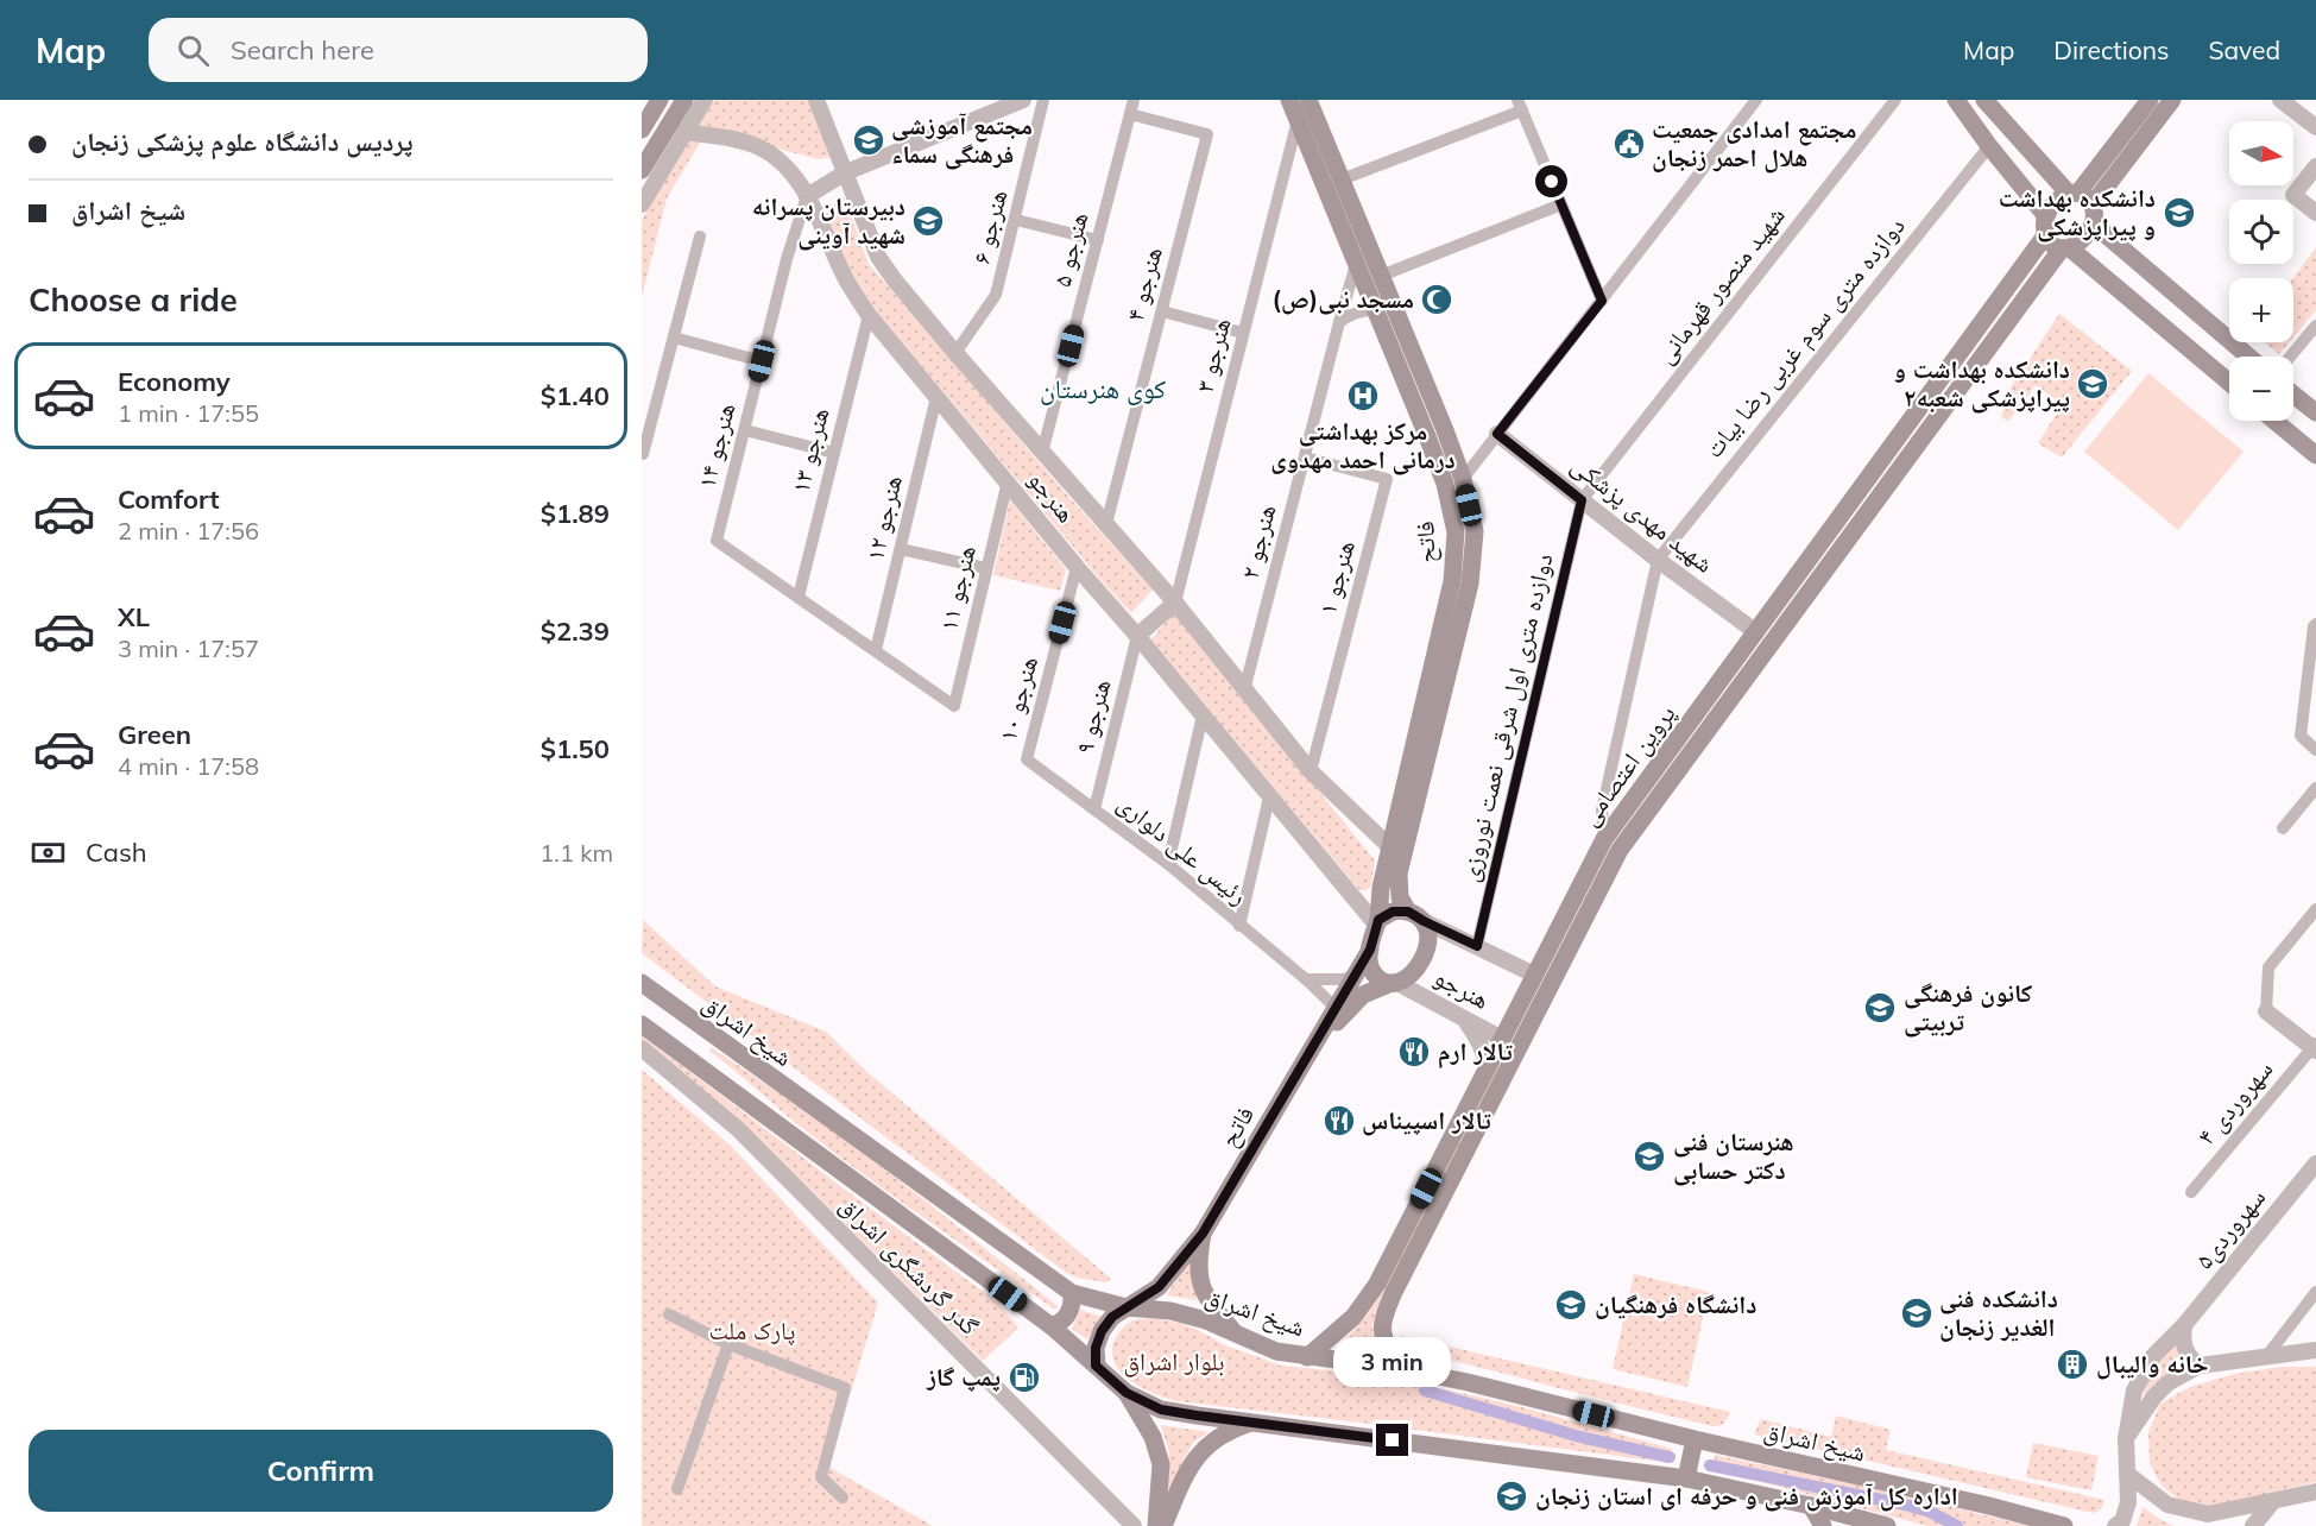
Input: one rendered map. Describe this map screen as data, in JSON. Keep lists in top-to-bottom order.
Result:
{
  "streets": {
    "main road": ["فاتح", "پروین اعتصامی", "شیخ اشراق"],
    "street": [
      "هنرجو ۶",
      "هنرجو ۵",
      "هنرجو ۴",
      "شهید منصور قهرمانی",
      "دوازده متری سوم غربی رضا بیات",
      "هنرجو ۳",
      "هنرجو ۱۴",
      "هنرجو ۱۳",
      "هنرجو",
      "شهید مهدی پزشکی",
      "هنرجو ۱۲",
      "هنرجو ۲",
      "هنرجو ۱",
      "هنرجو ۱۱",
      "هنرجو ۱۰",
      "هنرجو ۹",
      "دوازده متری اول شرقی نعمت نوروزی",
      "رئیس علی دلواری",
      "سهروردی ۴",
      "سهروردی۵",
      "گدر گردشگری اشراق"
    ]
  },
  "crossings": [
    ["هنرجو ۶", "هنرجو"],
    ["هنرجو ۵", "هنرجو ۴"],
    ["هنرجو ۵", "هنرجو"],
    ["هنرجو ۴", "هنرجو"],
    ["شهید منصور قهرمانی", "شهید مهدی پزشکی"],
    ["شهید منصور قهرمانی", "دوازده متری اول شرقی نعمت نوروزی"],
    ["دوازده متری سوم غربی رضا بیات", "شهید مهدی پزشکی"],
    ["هنرجو ۳", "هنرجو"],
    ["هنرجو ۳", "فاتح"],
    ["هنرجو ۱۴", "هنرجو ۱۳"],
    ["هنرجو ۱۴", "هنرجو"],
    ["هنرجو ۱۳", "هنرجو"],
    ["هنرجو", "هنرجو ۱۲"],
    ["هنرجو", "هنرجو ۲"],
    ["هنرجو", "فاتح"],
    ["هنرجو", "هنرجو ۱"],
    ["هنرجو", "هنرجو ۱۱"],
    ["هنرجو", "هنرجو ۱۰"],
    ["هنرجو", "هنرجو ۹"],
    ["هنرجو", "دوازده متری اول شرقی نعمت نوروزی"],
    ["هنرجو", "پروین اعتصامی"],
    ["شهید مهدی پزشکی", "دوازده متری اول شرقی نعمت نوروزی"],
    ["شهید مهدی پزشکی", "پروین اعتصامی"],
    ["هنرجو ۱۲", "هنرجو ۱۱"],
    ["هنرجو ۲", "فاتح"],
    ["هنرجو ۲", "هنرجو ۱"],
    ["فاتح", "شیخ اشراق"],
    ["هنرجو ۱۰", "رئیس علی دلواری"],
    ["هنرجو ۹", "رئیس علی دلواری"],
    ["پروین اعتصامی", "شیخ اشراق"]
  ],
  "districts": ["کوی هنرستان"],
  "parks": ["پارک ملت", "بلوار اشراق"],
  "places": {
    "school or university": [
      "مجتمع آموزشی فرهنگی سماء",
      "دانشکده بهداشت و پیراپزشکی",
      "دبیرستان پسرانه شهید آوینی",
      "دانشکده بهداشت و پیراپزشکى شعبه۲",
      "کانون فرهنگی تربیتی",
      "هنرستان فنی دکتر حسابی",
      "دانشگاه فرهنگیان",
      "دانشکده فنی الغدیر زنجان",
      "اداره کل آموزش فنی و حرفه ای استان زنجان"
    ],
    "public building": ["مجتمع امدادی جمعیت هلال احمر زنجان"],
    "mosque": ["مسجد نبی(ص)"],
    "hospital": ["مرکز بهداشتی درمانی احمد مهدوی"],
    "restaurant": ["تالار ارم", "تالار اسپیناس"],
    "building": ["خانه والیبال"],
    "fuel station": ["پمپ گاز"]
  },
  "north": "right",
  "page": {
    "header": "Map",
    "search": "Search here",
    "nav": ["Map", "Directions", "Saved"],
    "banner": ["پردیس دانشگاه علوم پزشکى زنجان", "شیخ اشراق"],
    "map_buttons": ["+", "−"],
    "heading": "Choose a ride",
    "list": [
      {
        "name": "Economy",
        "note": "1 min · 17:55",
        "value": "$1.40"
      },
      {
        "name": "Comfort",
        "note": "2 min · 17:56",
        "value": "$1.89"
      },
      {
        "name": "XL",
        "note": "3 min · 17:57",
        "value": "$2.39"
      },
      {
        "name": "Green",
        "note": "4 min · 17:58",
        "value": "$1.50"
      }
    ],
    "pay": ["Cash", "1.1 km"],
    "bubble": "3 min",
    "buttons": "Confirm"
  }
}
